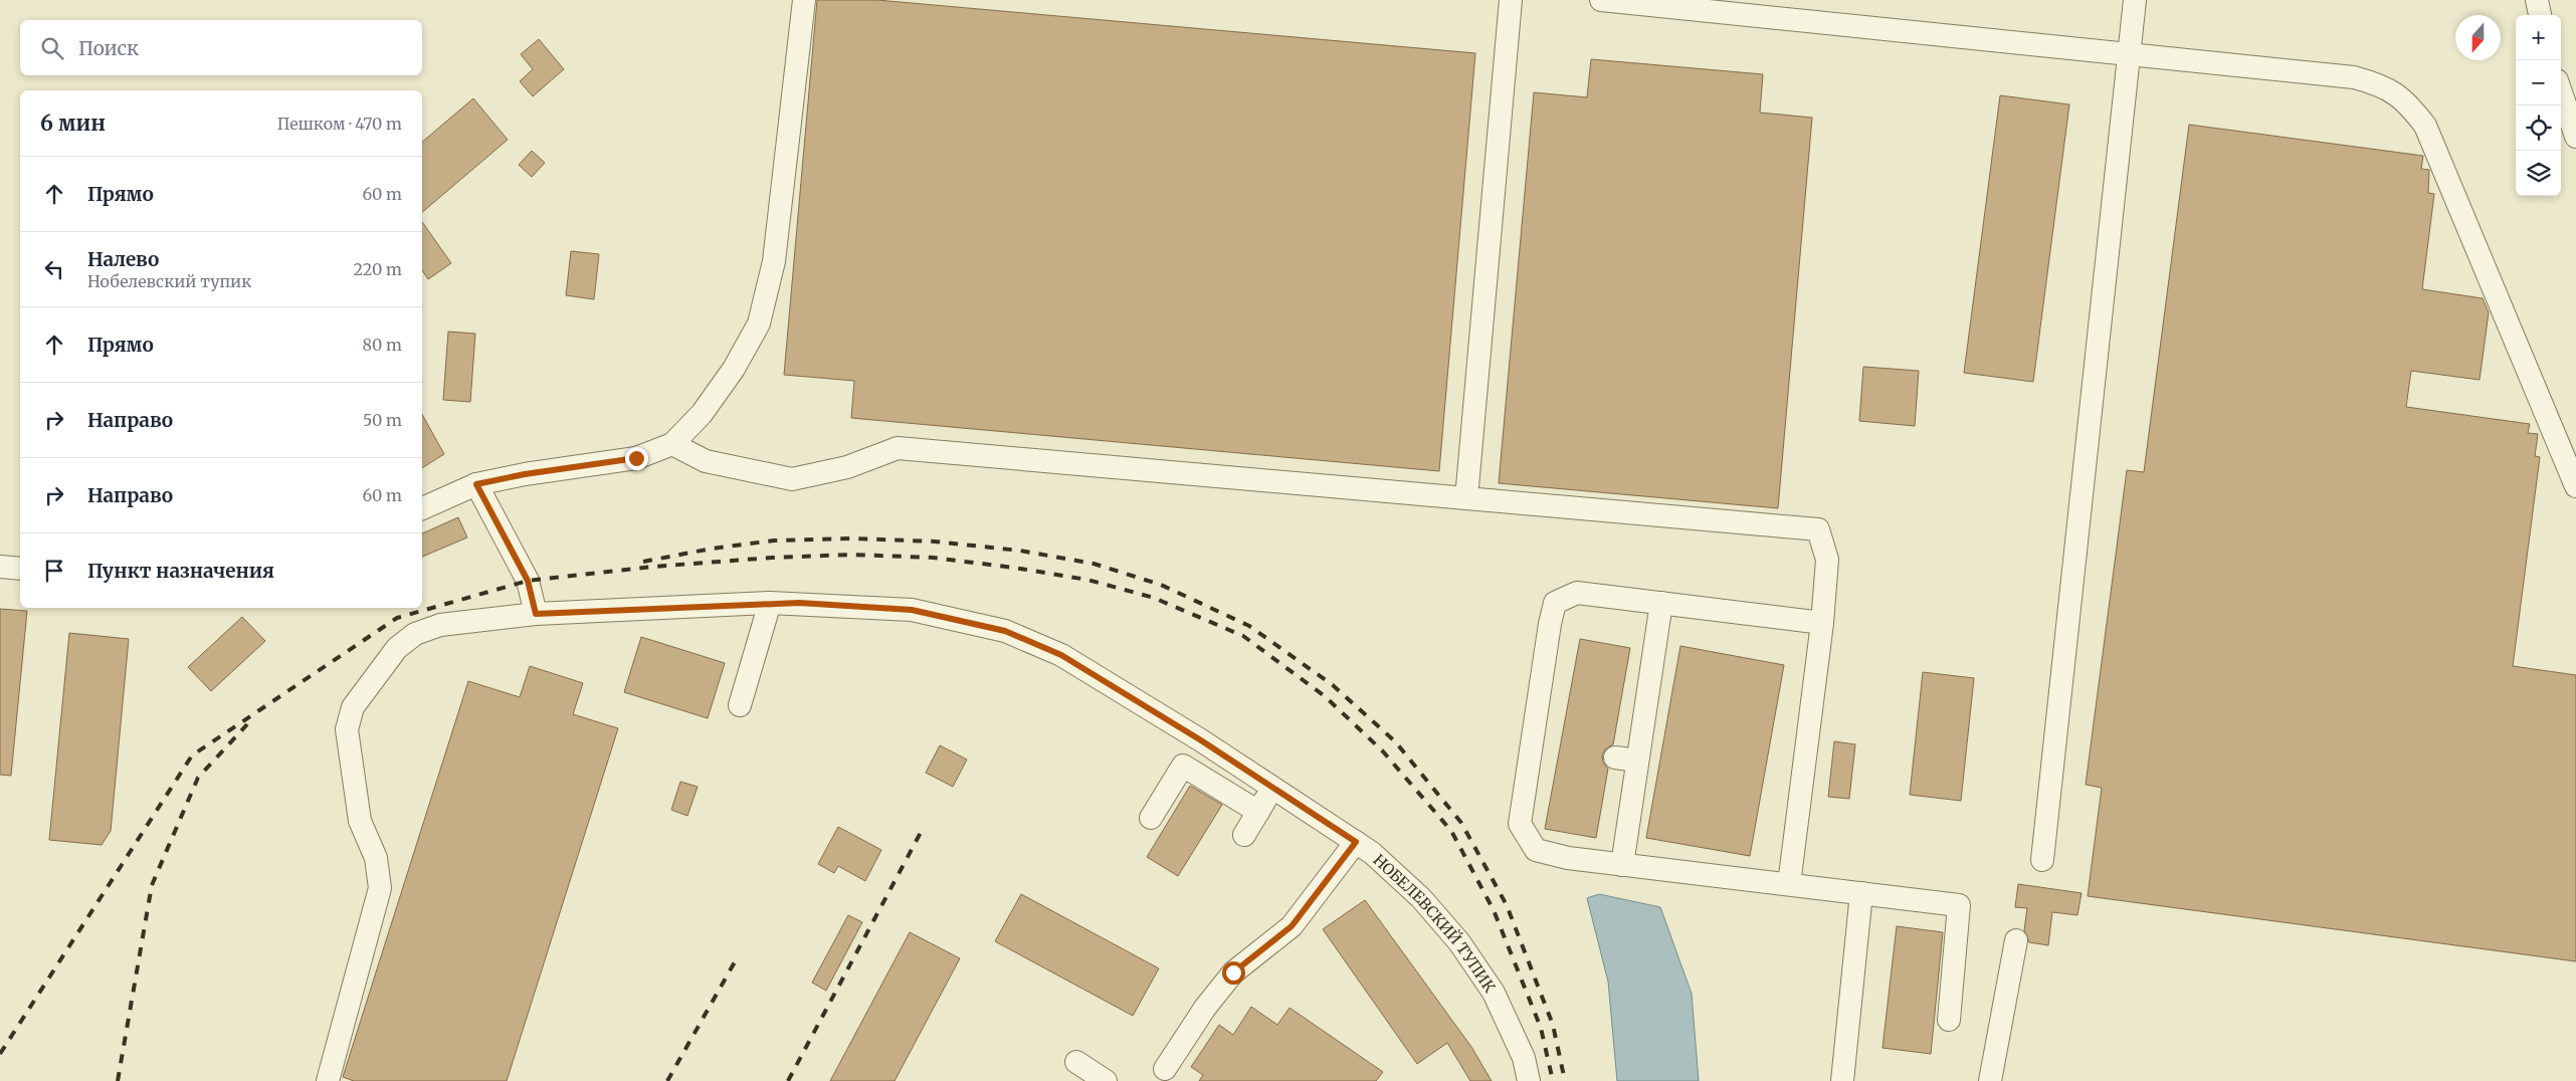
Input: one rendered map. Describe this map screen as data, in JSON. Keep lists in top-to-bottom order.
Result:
{
  "streets": {
    "street": ["НОБЕЛЕВСКИЙ ТУПИК"]
  },
  "north": "bottom",
  "page": {
    "map_buttons": ["+", "−"],
    "search": "Поиск",
    "heading": ["6 мин", "Пешком · 470 m"],
    "list": [
      ["Прямо", "60 m"],
      ["Налево", "Нобелевский тупик", "220 m"],
      ["Прямо", "80 m"],
      ["Направо", "50 m"],
      ["Направо", "60 m"],
      "Пункт назначения"
    ]
  }
}
